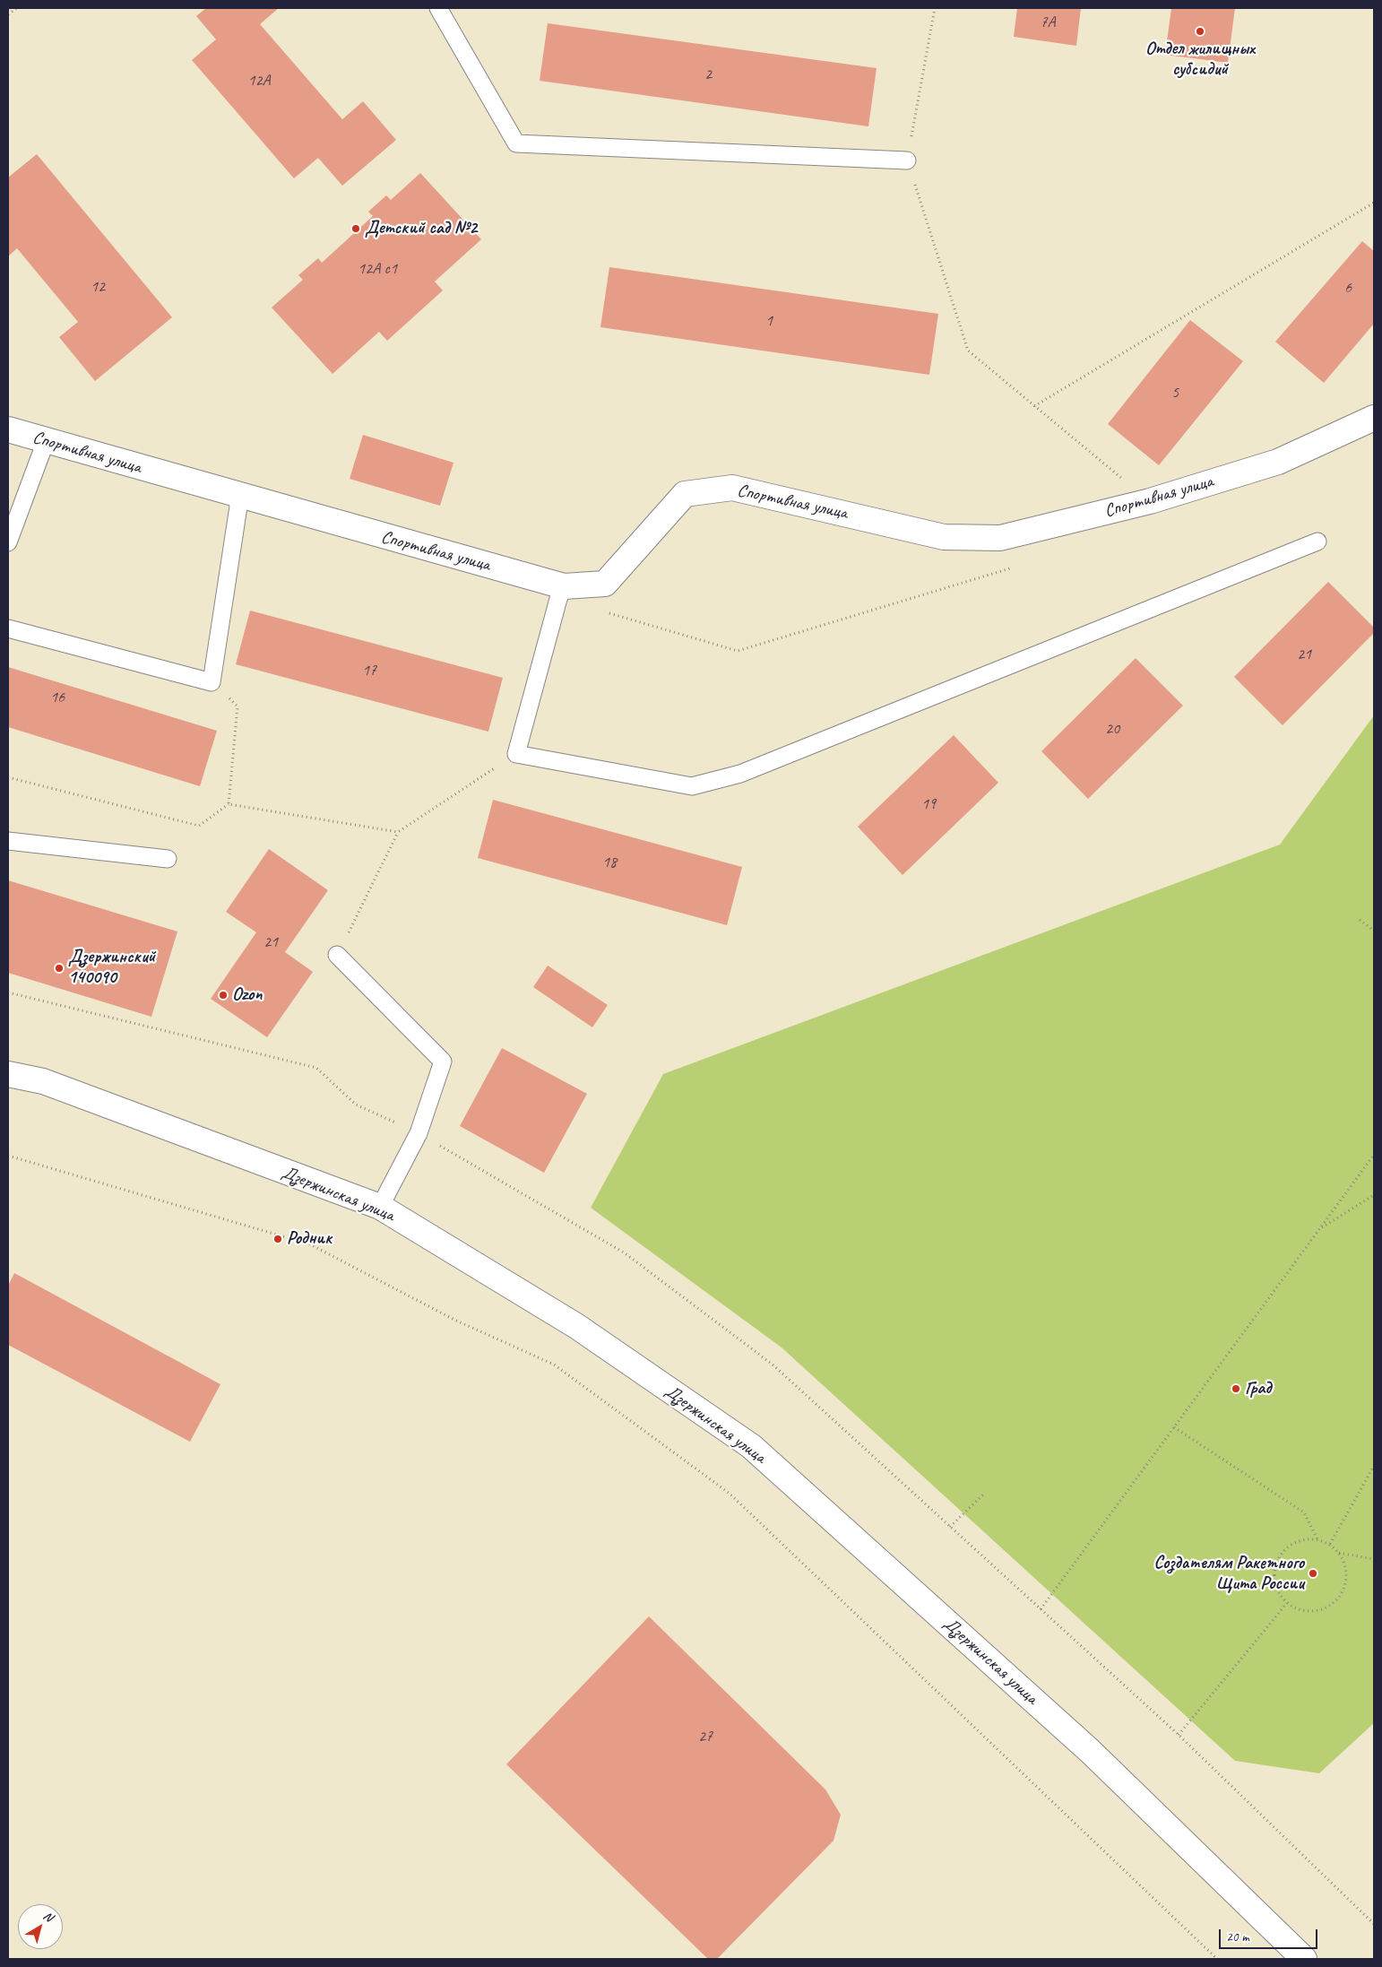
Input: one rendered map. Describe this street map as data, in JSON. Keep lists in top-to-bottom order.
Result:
{
  "streets": {
    "main road": ["Спортивная улица", "Дзержинская улица"]
  },
  "places": [
    "Отдел жилищных субсидий",
    "Детский сад №2",
    "Дзержинский 140090",
    "Ozon",
    "Родник",
    "Град",
    "Создателям Ракетного Щита России"
  ],
  "house_numbers": [
    "7А",
    "2",
    "12А",
    "12А с1",
    "12",
    "6",
    "1",
    "5",
    "21",
    "17",
    "16",
    "20",
    "19",
    "18",
    "21",
    "27"
  ],
  "scale_bar": "20 m",
  "north": "top right"
}
